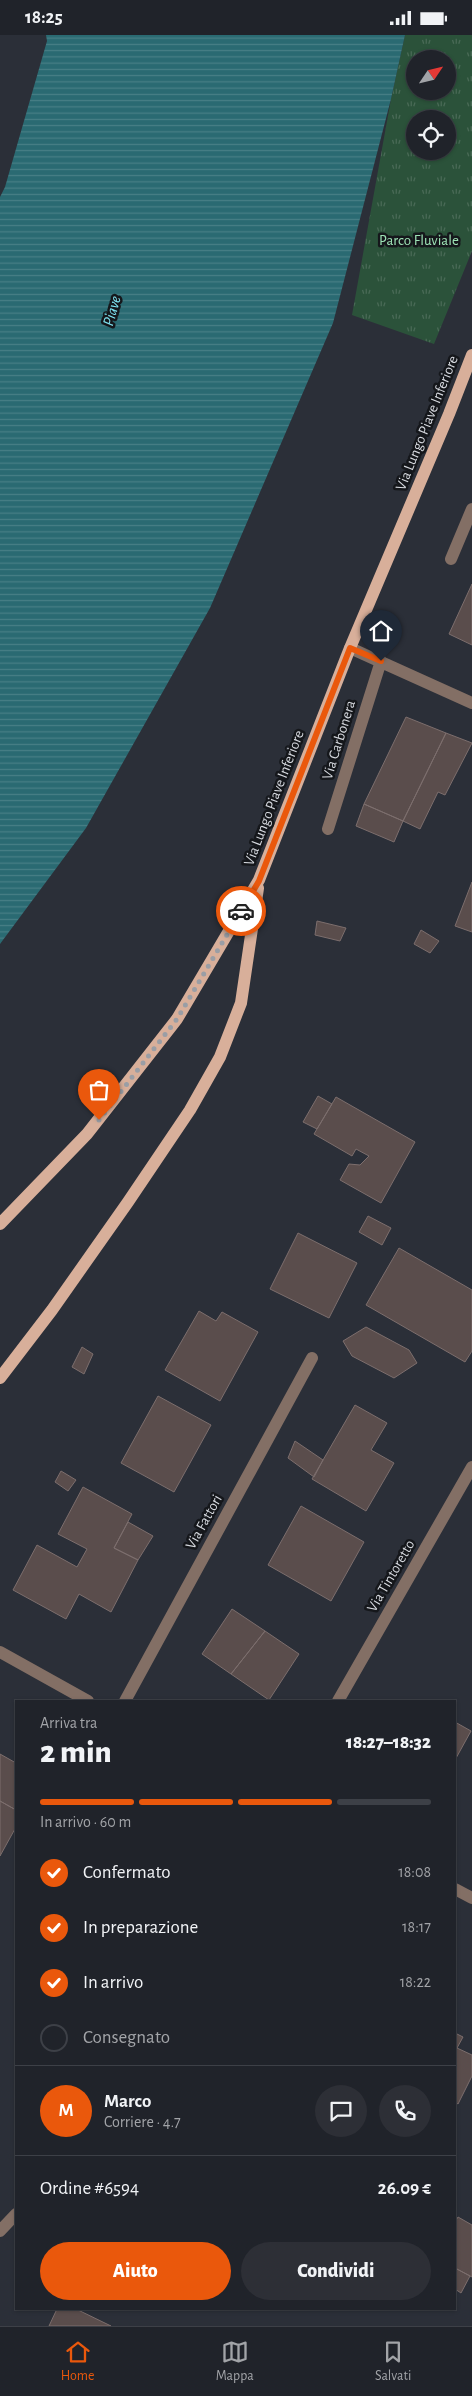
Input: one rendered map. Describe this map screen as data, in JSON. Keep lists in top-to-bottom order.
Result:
{
  "streets": {
    "main road": ["Via Lungo Piave Inferiore"],
    "street": ["Via Carbonera", "Via Fattori", "Via Tintoretto"]
  },
  "water": ["Piave"],
  "parks": ["Parco Fluviale"],
  "north": "top right",
  "page": {
    "status": "18:25",
    "heading": ["2 min", "Arriva tra", "18:27–18:32"],
    "panel": [
      "Marco",
      "Corriere · 4.7",
      "Ordine #6594",
      "26.09 €"
    ],
    "bar": "In arrivo · 60 m",
    "list": [
      ["Confermato", "18:08"],
      ["In preparazione", "18:17"],
      ["In arrivo", "18:22"],
      "Consegnato"
    ],
    "round": "M",
    "buttons": ["Aiuto", "Condividi"],
    "tabs": ["Home", "Mappa", "Salvati"]
  }
}
